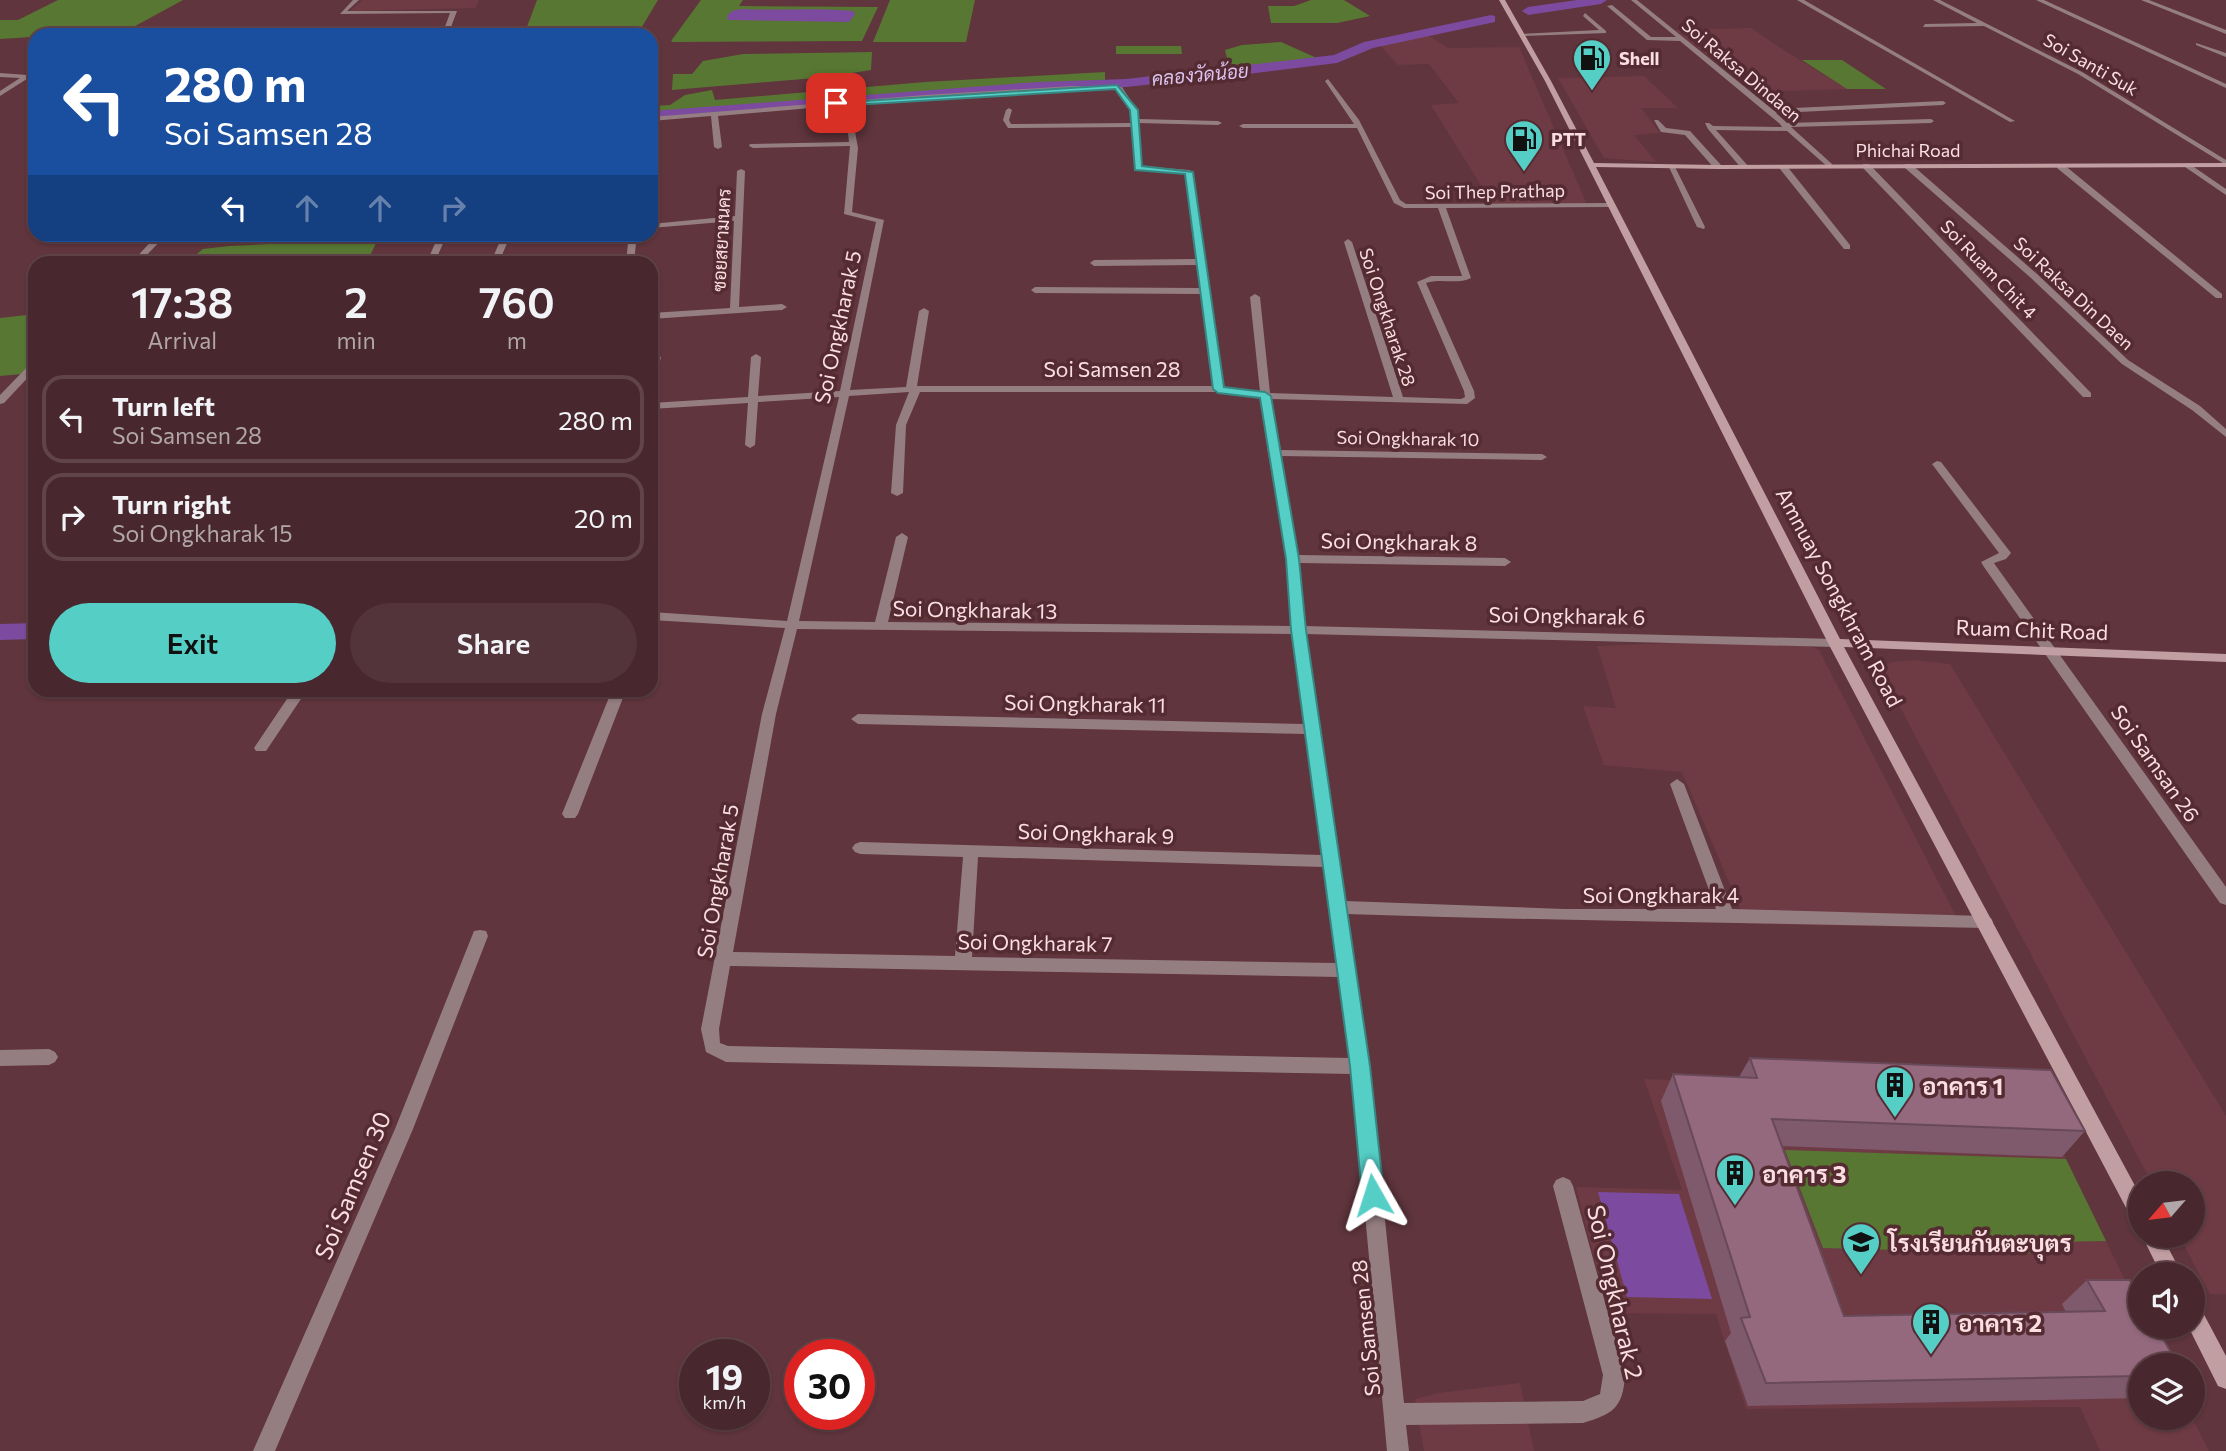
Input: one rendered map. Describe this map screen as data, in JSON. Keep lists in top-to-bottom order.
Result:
{
  "streets": {
    "street": [
      "Soi Santi Suk",
      "Soi Raksa Dindaen",
      "Phichai Road",
      "Soi Thep Prathap",
      "ซอยสยามนคร",
      "Soi Ruam Chit 4",
      "Soi Raksa Din Daen",
      "Soi Ongkharak 28",
      "Soi Ongkharak 5",
      "Soi Samsen 28",
      "Soi Ongkharak 10",
      "Soi Ongkharak 8",
      "Amnuay Songkhram Road",
      "Soi Ongkharak 13",
      "Soi Ongkharak 6",
      "Ruam Chit Road",
      "Soi Ongkharak 11",
      "Soi Samsan 26",
      "Soi Ongkharak 9",
      "Soi Ongkharak 4",
      "Soi Ongkharak 7",
      "Soi Samsen 30",
      "Soi Ongkharak 2"
    ]
  },
  "crossings": [
    ["Soi Santi Suk", "Phichai Road"],
    ["Soi Raksa Dindaen", "Phichai Road"],
    ["Phichai Road", "Soi Ruam Chit 4"],
    ["Phichai Road", "Soi Raksa Din Daen"],
    ["Phichai Road", "Amnuay Songkhram Road"],
    ["Soi Thep Prathap", "Soi Ongkharak 28"],
    ["Soi Thep Prathap", "Amnuay Songkhram Road"],
    ["Soi Ongkharak 28", "Soi Samsen 28"],
    ["Soi Ongkharak 5", "Soi Samsen 28"],
    ["Soi Ongkharak 5", "Soi Ongkharak 13"],
    ["Soi Ongkharak 5", "Soi Ongkharak 7"],
    ["Soi Samsen 28", "Soi Ongkharak 10"],
    ["Soi Samsen 28", "Soi Ongkharak 8"],
    ["Soi Samsen 28", "Soi Ongkharak 13"],
    ["Soi Samsen 28", "Soi Ongkharak 6"],
    ["Soi Samsen 28", "Soi Ongkharak 11"],
    ["Soi Samsen 28", "Soi Ongkharak 9"],
    ["Soi Samsen 28", "Soi Ongkharak 4"],
    ["Soi Samsen 28", "Soi Ongkharak 7"],
    ["Soi Samsen 28", "Soi Ongkharak 2"],
    ["Amnuay Songkhram Road", "Soi Ongkharak 6"],
    ["Amnuay Songkhram Road", "Ruam Chit Road"],
    ["Amnuay Songkhram Road", "Soi Ongkharak 4"],
    ["Soi Ongkharak 13", "Soi Ongkharak 6"],
    ["Soi Ongkharak 6", "Ruam Chit Road"],
    ["Ruam Chit Road", "Soi Samsan 26"]
  ],
  "water": ["คลองวัดน้อย"],
  "places": {
    "fuel station": ["Shell", "PTT"],
    "building": ["อาคาร 1", "อาคาร 3", "อาคาร 2"],
    "school or university": ["โรงเรียนกันตะบุตร"]
  },
  "north": "bottom left",
  "page": {
    "turn": ["280 m", "Soi Samsen 28"],
    "eta": [
      "17:38",
      "Arrival",
      "2",
      "min",
      "760",
      "m"
    ],
    "list": [
      {
        "name": "Turn left",
        "note": "Soi Samsen 28",
        "value": "280 m"
      },
      {
        "name": "Turn right",
        "note": "Soi Ongkharak 15",
        "value": "20 m"
      }
    ],
    "buttons": ["Exit", "Share"],
    "speed": "19 km/h",
    "limit": "30"
  }
}
